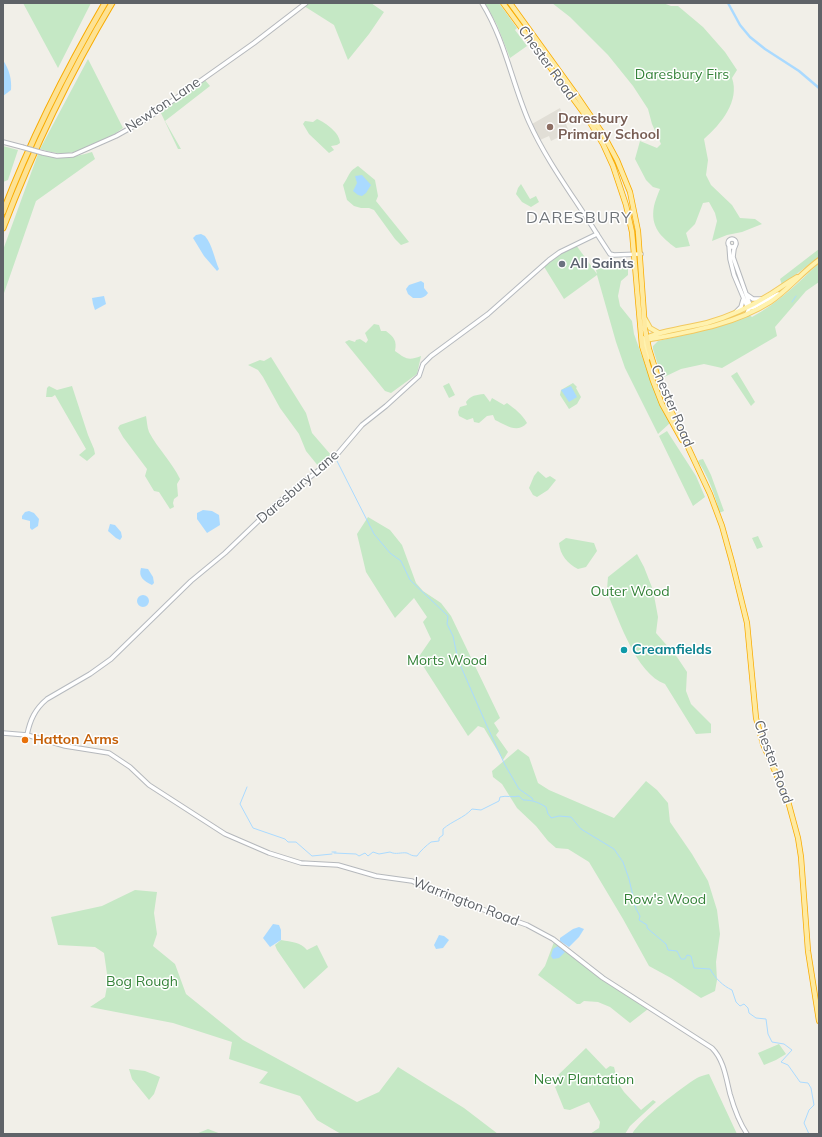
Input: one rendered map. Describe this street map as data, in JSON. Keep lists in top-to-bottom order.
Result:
{
  "streets": {
    "highway": ["Chester Road"],
    "street": ["Newton Lane", "Daresbury Lane", "Warrington Road"]
  },
  "crossings": [
    ["Chester Road", "Daresbury Lane"],
    ["Daresbury Lane", "Warrington Road"]
  ],
  "districts": ["DARESBURY"],
  "parks": [
    "Daresbury Firs",
    "Outer Wood",
    "Morts Wood",
    "Row's Wood",
    "Bog Rough",
    "New Plantation"
  ],
  "places": [
    "Daresbury Primary School",
    "All Saints",
    "Creamfields",
    "Hatton Arms"
  ]
}
